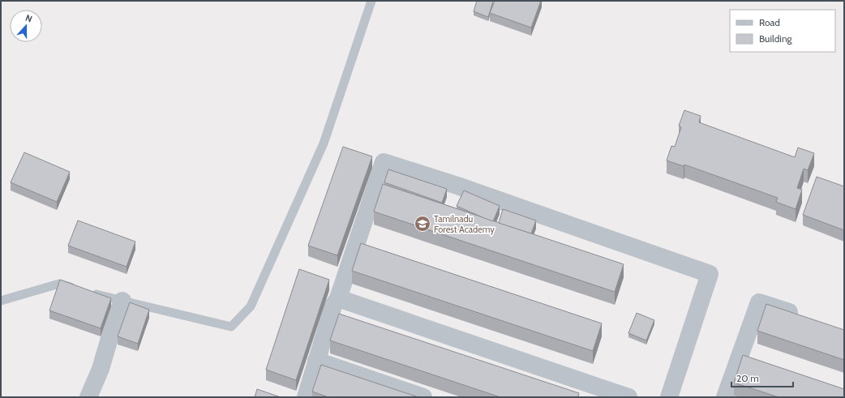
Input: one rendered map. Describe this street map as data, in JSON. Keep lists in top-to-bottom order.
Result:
{
  "places": {
    "school or university": ["Tamilnadu Forest Academy"]
  },
  "legend": ["Road", "Building"],
  "scale_bar": "20 m",
  "north": "top"
}
